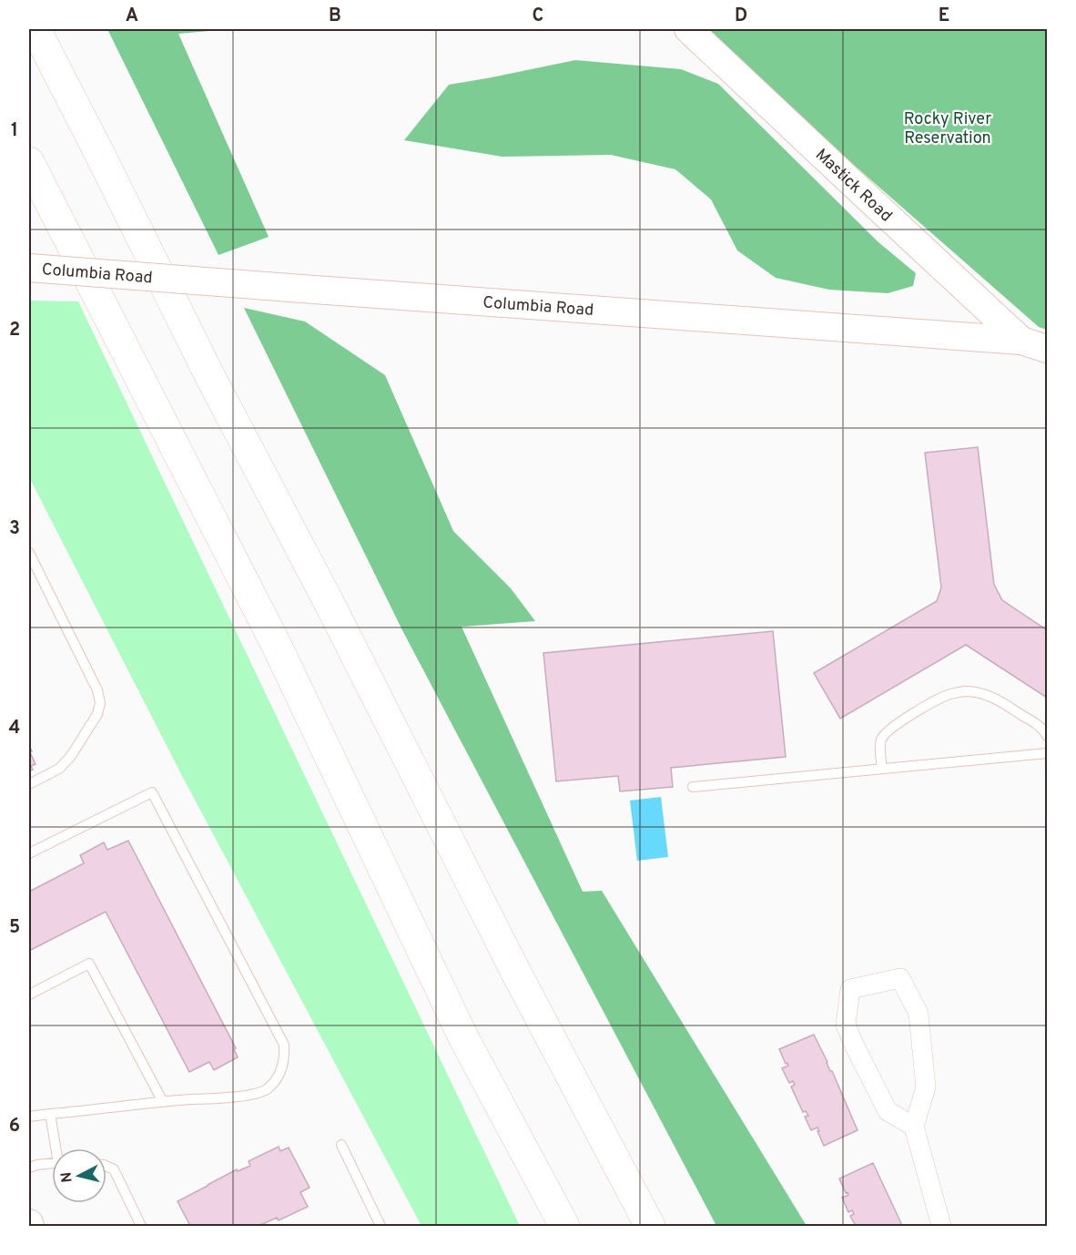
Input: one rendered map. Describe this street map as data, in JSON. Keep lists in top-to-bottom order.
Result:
{
  "streets": {
    "street": ["Mastick Road", "Columbia Road"]
  },
  "crossings": [
    ["Mastick Road", "Columbia Road"]
  ],
  "parks": ["Rocky River Reservation"],
  "north": "left",
  "grid": {
    "columns": [
      "A",
      "B",
      "C",
      "D",
      "E"
    ],
    "rows": [
      "1",
      "2",
      "3",
      "4",
      "5",
      "6"
    ]
  }
}
